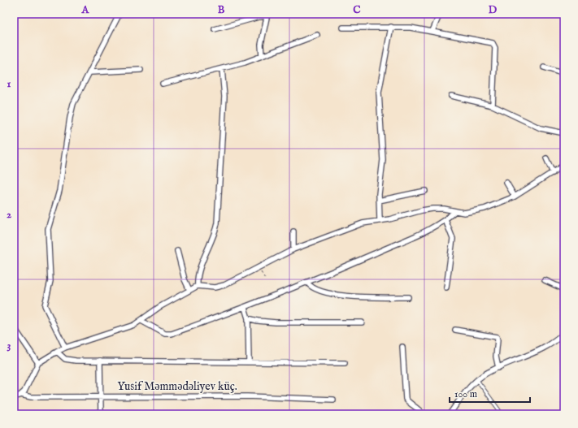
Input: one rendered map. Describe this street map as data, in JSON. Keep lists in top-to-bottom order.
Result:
{
  "streets": {
    "street": ["Yusif Məmmədəliyev küç."]
  },
  "scale_bar": "100 m",
  "grid": {
    "columns": [
      "A",
      "B",
      "C",
      "D"
    ],
    "rows": ["1", "2", "3"]
  }
}
